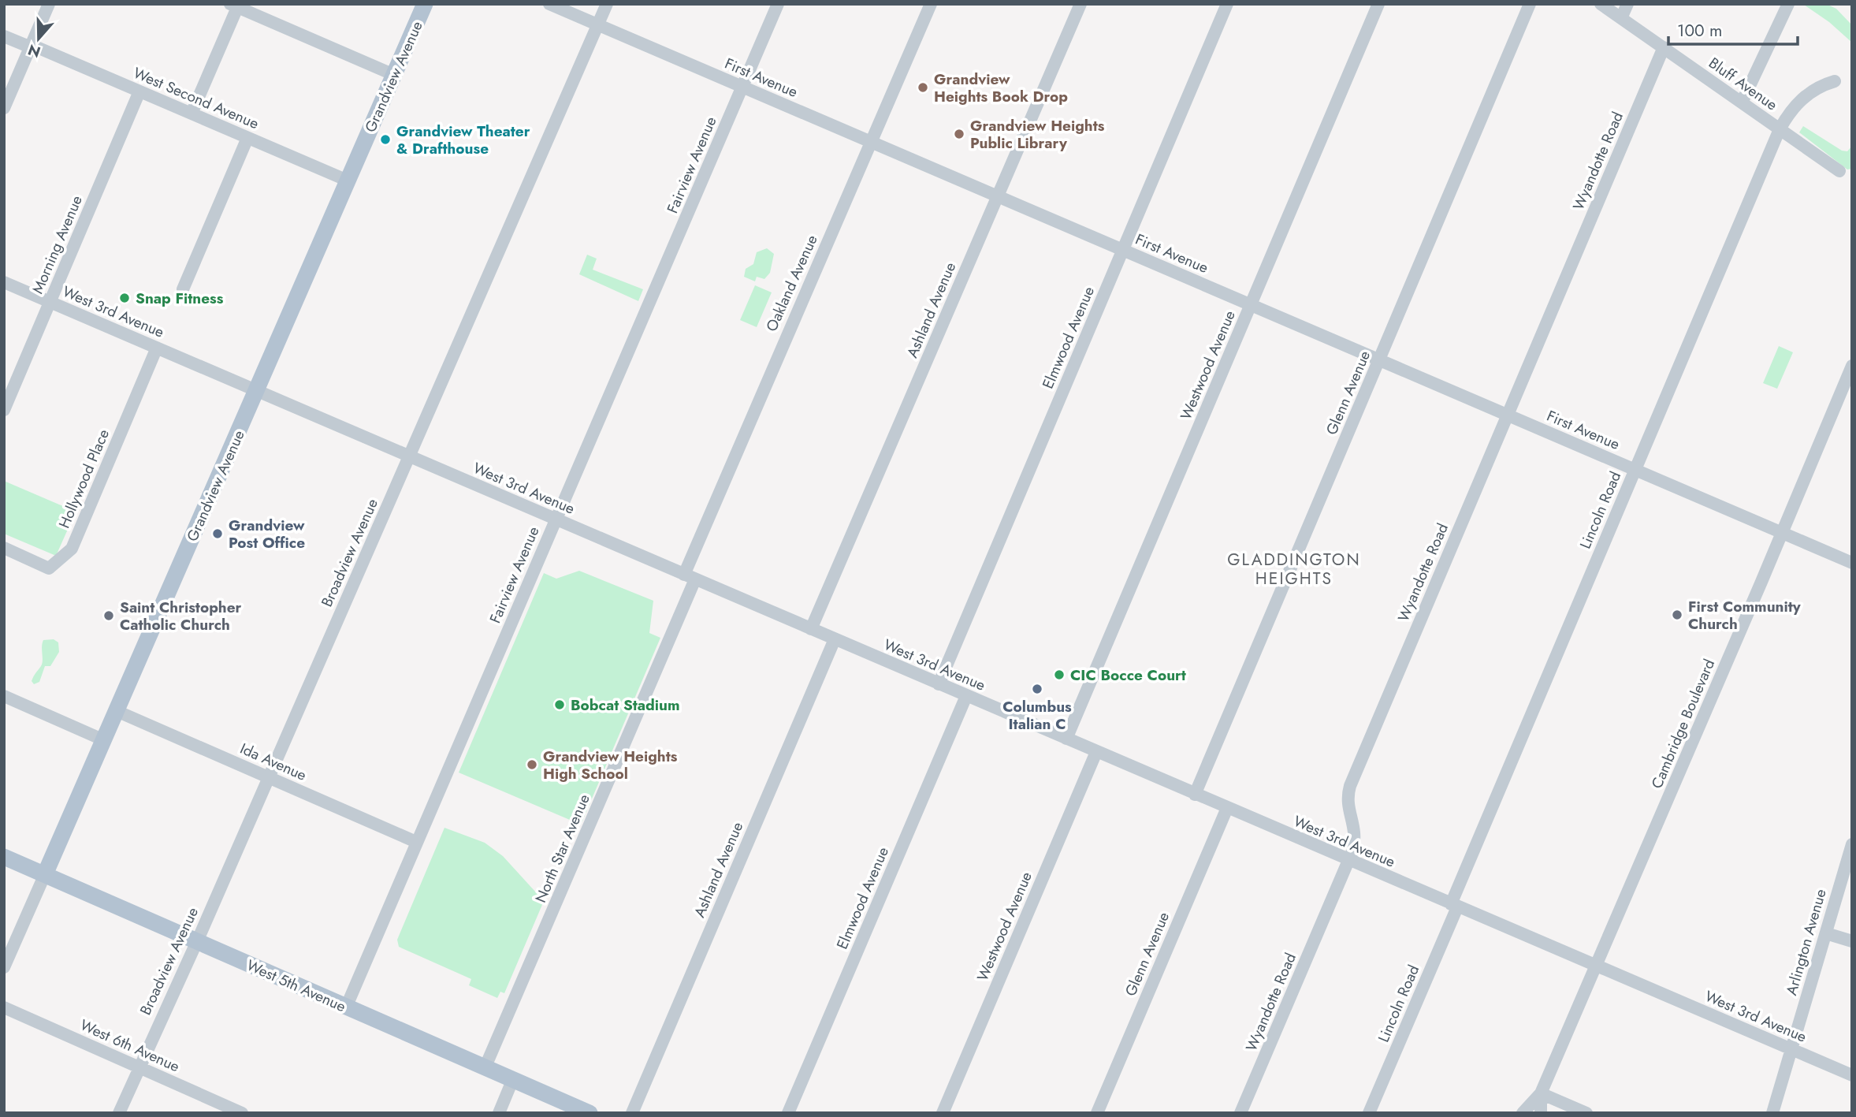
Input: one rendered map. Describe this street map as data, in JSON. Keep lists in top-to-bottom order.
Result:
{
  "streets": {
    "main road": ["Grandview Avenue", "West 5th Avenue"],
    "street": [
      "First Avenue",
      "Bluff Avenue",
      "West Second Avenue",
      "Wyandotte Road",
      "Fairview Avenue",
      "Morning Avenue",
      "Oakland Avenue",
      "Ashland Avenue",
      "West 3rd Avenue",
      "Elmwood Avenue",
      "Westwood Avenue",
      "Glenn Avenue",
      "Hollywood Place",
      "Lincoln Road",
      "Broadview Avenue",
      "Cambridge Boulevard",
      "Ida Avenue",
      "North Star Avenue",
      "Arlington Avenue",
      "West 6th Avenue"
    ]
  },
  "crossings": [
    ["Grandview Avenue", "West Second Avenue"],
    ["Grandview Avenue", "West 3rd Avenue"],
    ["Grandview Avenue", "Ida Avenue"],
    ["Grandview Avenue", "West 5th Avenue"],
    ["First Avenue", "Wyandotte Road"],
    ["First Avenue", "Fairview Avenue"],
    ["First Avenue", "Oakland Avenue"],
    ["First Avenue", "Ashland Avenue"],
    ["First Avenue", "Elmwood Avenue"],
    ["First Avenue", "Westwood Avenue"],
    ["First Avenue", "Glenn Avenue"],
    ["First Avenue", "Lincoln Road"],
    ["First Avenue", "Broadview Avenue"],
    ["First Avenue", "Cambridge Boulevard"],
    ["Bluff Avenue", "Wyandotte Road"],
    ["Bluff Avenue", "Lincoln Road"],
    ["West Second Avenue", "Morning Avenue"],
    ["Wyandotte Road", "West 3rd Avenue"],
    ["Fairview Avenue", "West 3rd Avenue"],
    ["Fairview Avenue", "Ida Avenue"],
    ["Fairview Avenue", "West 5th Avenue"],
    ["Morning Avenue", "West 3rd Avenue"],
    ["Oakland Avenue", "West 3rd Avenue"],
    ["Oakland Avenue", "North Star Avenue"],
    ["Ashland Avenue", "West 3rd Avenue"],
    ["West 3rd Avenue", "Elmwood Avenue"],
    ["West 3rd Avenue", "Westwood Avenue"],
    ["West 3rd Avenue", "Glenn Avenue"],
    ["West 3rd Avenue", "Hollywood Place"],
    ["West 3rd Avenue", "Lincoln Road"],
    ["West 3rd Avenue", "Broadview Avenue"],
    ["West 3rd Avenue", "Cambridge Boulevard"],
    ["West 3rd Avenue", "North Star Avenue"],
    ["West 3rd Avenue", "Arlington Avenue"],
    ["Broadview Avenue", "Ida Avenue"],
    ["Broadview Avenue", "West 5th Avenue"],
    ["Broadview Avenue", "West 6th Avenue"],
    ["North Star Avenue", "West 5th Avenue"]
  ],
  "districts": ["GLADDINGTON HEIGHTS"],
  "places": [
    "Grandview Heights Book Drop",
    "Grandview Heights Public Library",
    "Grandview Theater & Drafthouse",
    "Snap Fitness",
    "Grandview Post Office",
    "First Community Church",
    "Saint Christopher Catholic Church",
    "CIC Bocce Court",
    "Columbus Italian C",
    "Bobcat Stadium",
    "Grandview Heights High School"
  ],
  "scale_bar": "100 m",
  "north": "bottom"
}
